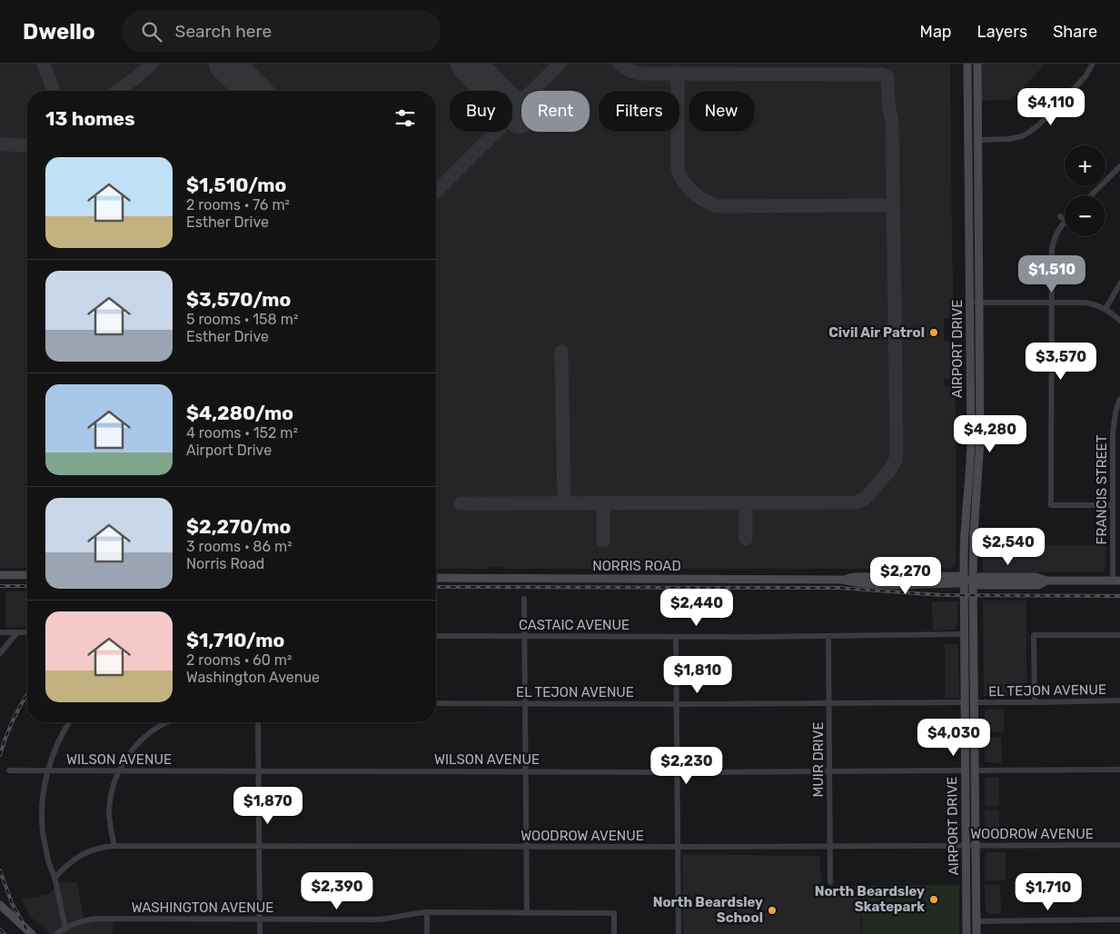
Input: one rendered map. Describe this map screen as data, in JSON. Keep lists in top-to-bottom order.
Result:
{
  "streets": {
    "main road": ["AIRPORT DRIVE", "NORRIS ROAD"],
    "street": [
      "FRANCIS STREET",
      "CASTAIC AVENUE",
      "EL TEJON AVENUE",
      "WILSON AVENUE",
      "MUIR DRIVE",
      "WOODROW AVENUE",
      "WASHINGTON AVENUE"
    ]
  },
  "crossings": [
    ["AIRPORT DRIVE", "NORRIS ROAD"],
    ["AIRPORT DRIVE", "CASTAIC AVENUE"],
    ["AIRPORT DRIVE", "EL TEJON AVENUE"],
    ["AIRPORT DRIVE", "WILSON AVENUE"],
    ["AIRPORT DRIVE", "WOODROW AVENUE"],
    ["FRANCIS STREET", "NORRIS ROAD"],
    ["CASTAIC AVENUE", "MUIR DRIVE"],
    ["EL TEJON AVENUE", "MUIR DRIVE"],
    ["WILSON AVENUE", "MUIR DRIVE"],
    ["MUIR DRIVE", "WOODROW AVENUE"]
  ],
  "places": ["Civil Air Patrol", "North Beardsley Skatepark", "North Beardsley School"],
  "page": {
    "header": "Dwello",
    "search": "Search here",
    "nav": ["Map", "Layers", "Share"],
    "price": [
      "$4,110",
      "$1,510",
      "$3,570",
      "$4,280",
      "$2,540",
      "$2,270",
      "$2,440",
      "$1,810",
      "$4,030",
      "$2,230",
      "$1,870",
      "$2,390",
      "$1,710"
    ],
    "chip": [
      "Buy",
      "Rent",
      "Filters",
      "New"
    ],
    "heading": "13 homes",
    "map_buttons": ["+", "−"],
    "list": [
      {
        "name": "$1,510/mo",
        "note": "2 rooms · 76 m² · Esther Drive"
      },
      {
        "name": "$3,570/mo",
        "note": "5 rooms · 158 m² · Esther Drive"
      },
      {
        "name": "$4,280/mo",
        "note": "4 rooms · 152 m² · Airport Drive"
      },
      {
        "name": "$2,270/mo",
        "note": "3 rooms · 86 m² · Norris Road"
      },
      {
        "name": "$1,710/mo",
        "note": "2 rooms · 60 m² · Washington Avenue"
      }
    ]
  }
}
